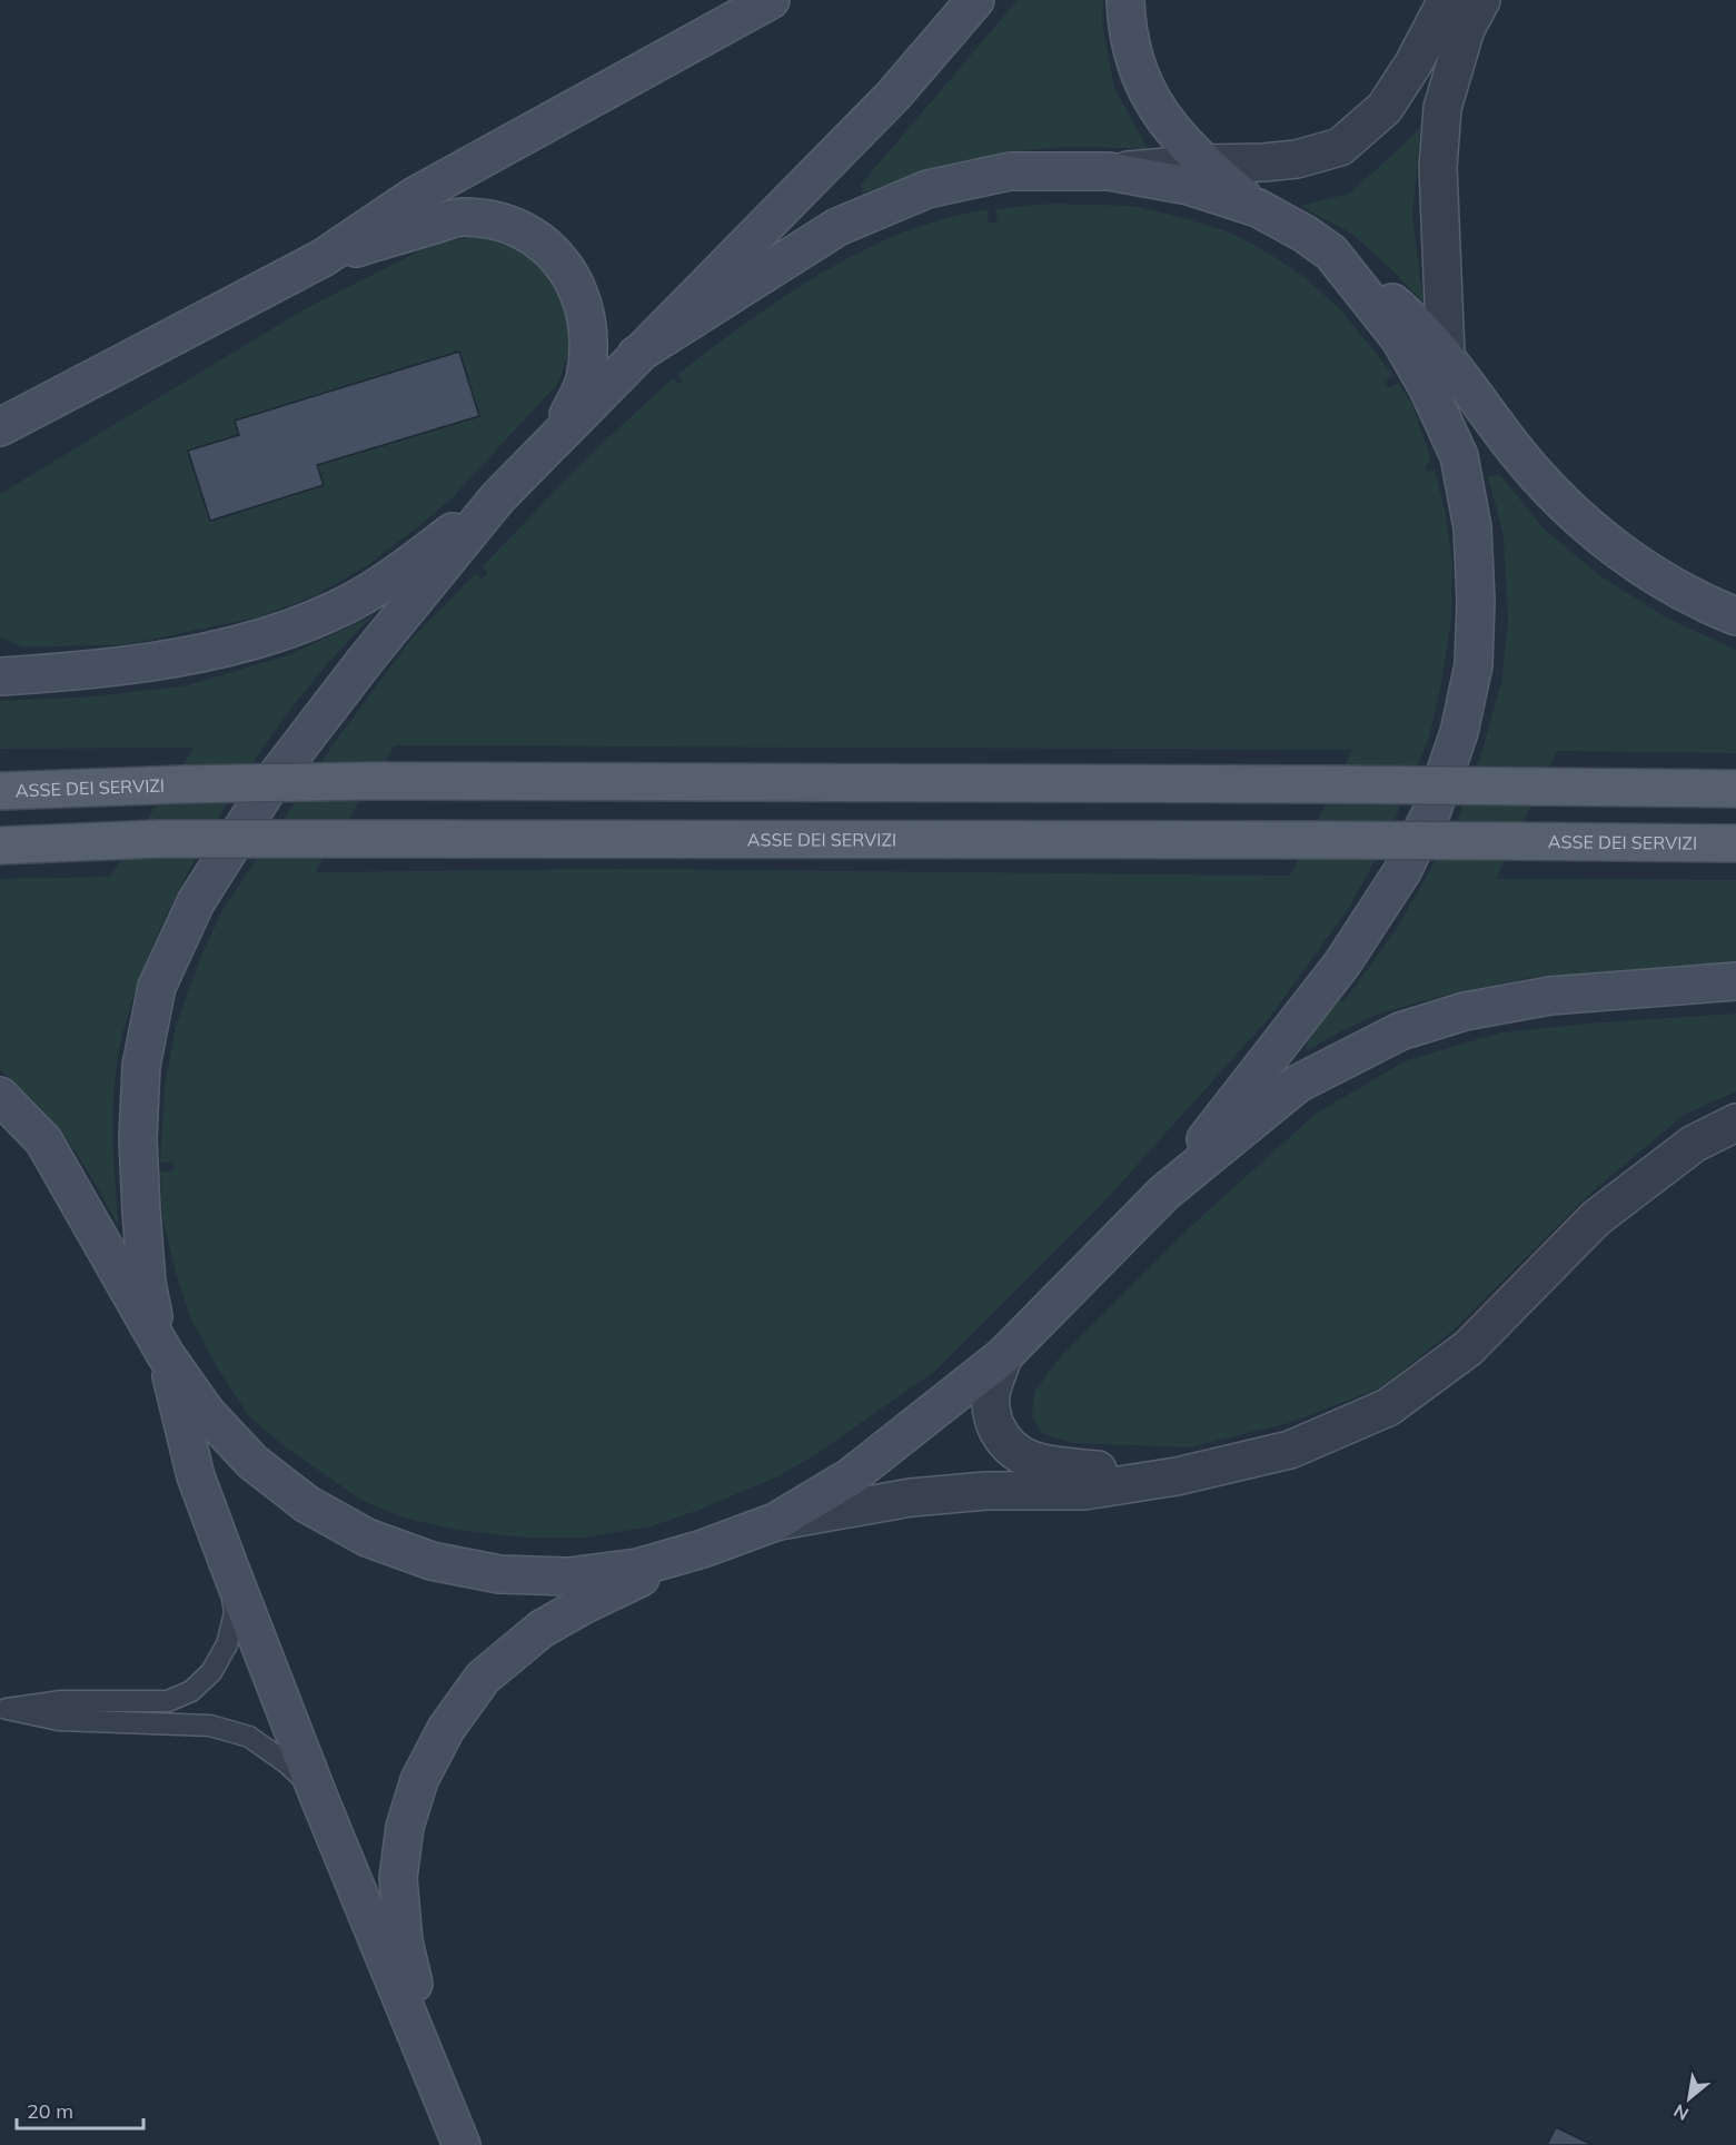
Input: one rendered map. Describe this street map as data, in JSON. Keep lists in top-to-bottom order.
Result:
{
  "streets": {
    "main road": ["ASSE DEI SERVIZI"]
  },
  "scale_bar": "20 m",
  "north": "bottom left"
}
